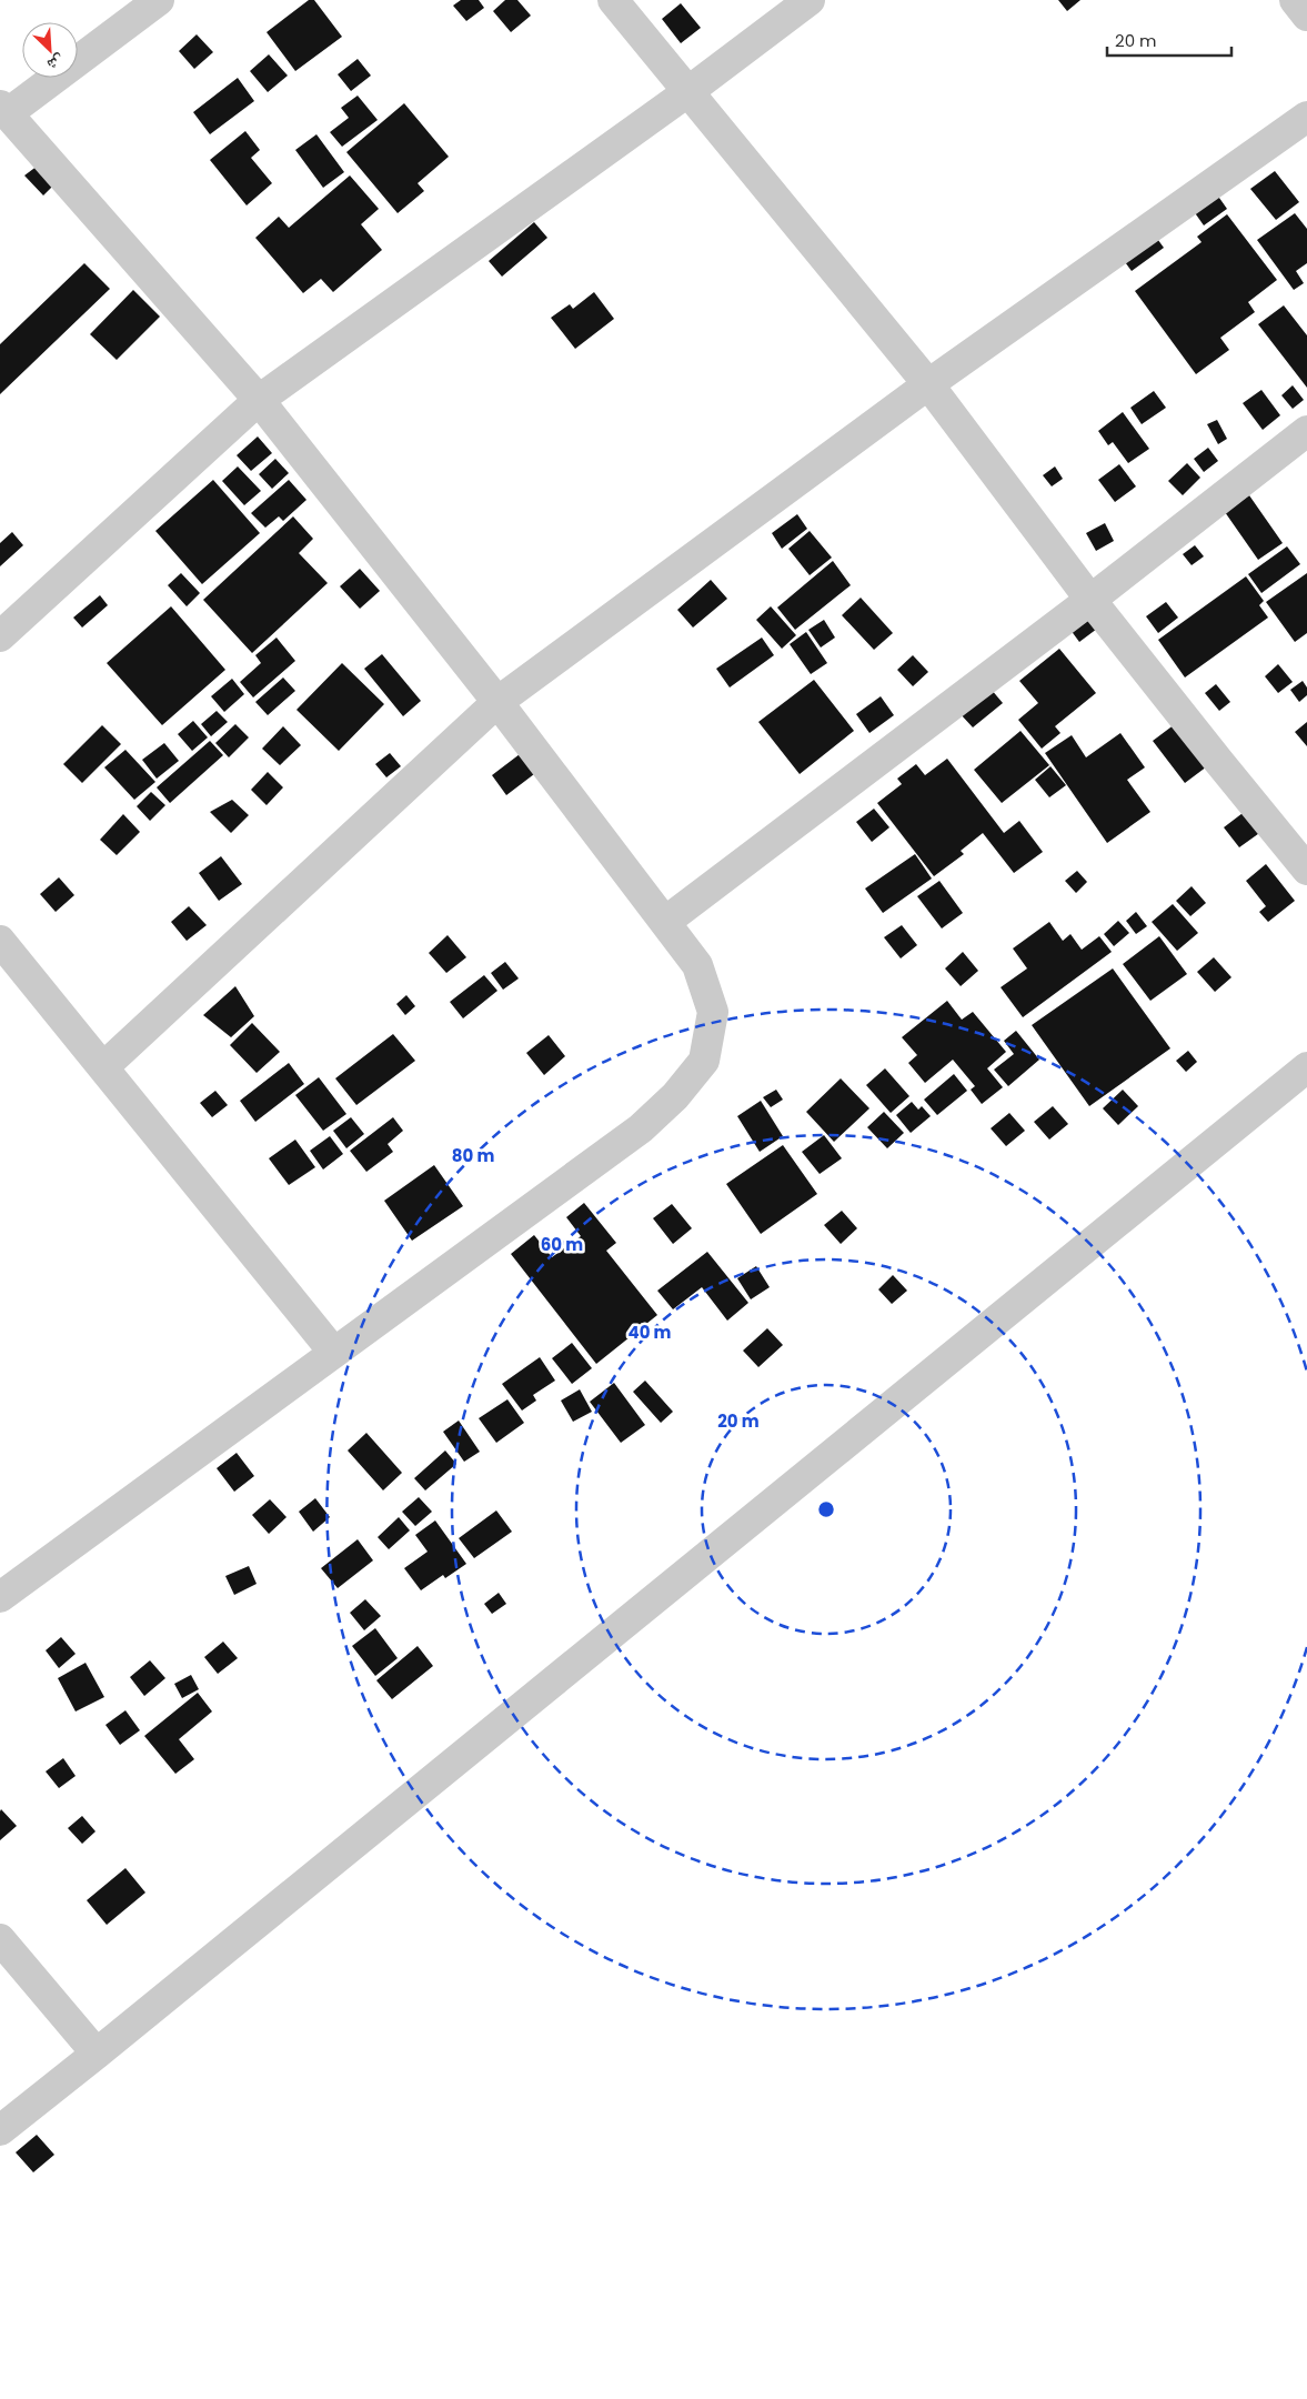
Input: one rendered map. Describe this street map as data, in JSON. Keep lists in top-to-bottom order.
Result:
{
  "scale_bar": "20 m",
  "north": "bottom right",
  "rings": [
    "80 m",
    "60 m",
    "40 m",
    "20 m"
  ]
}
